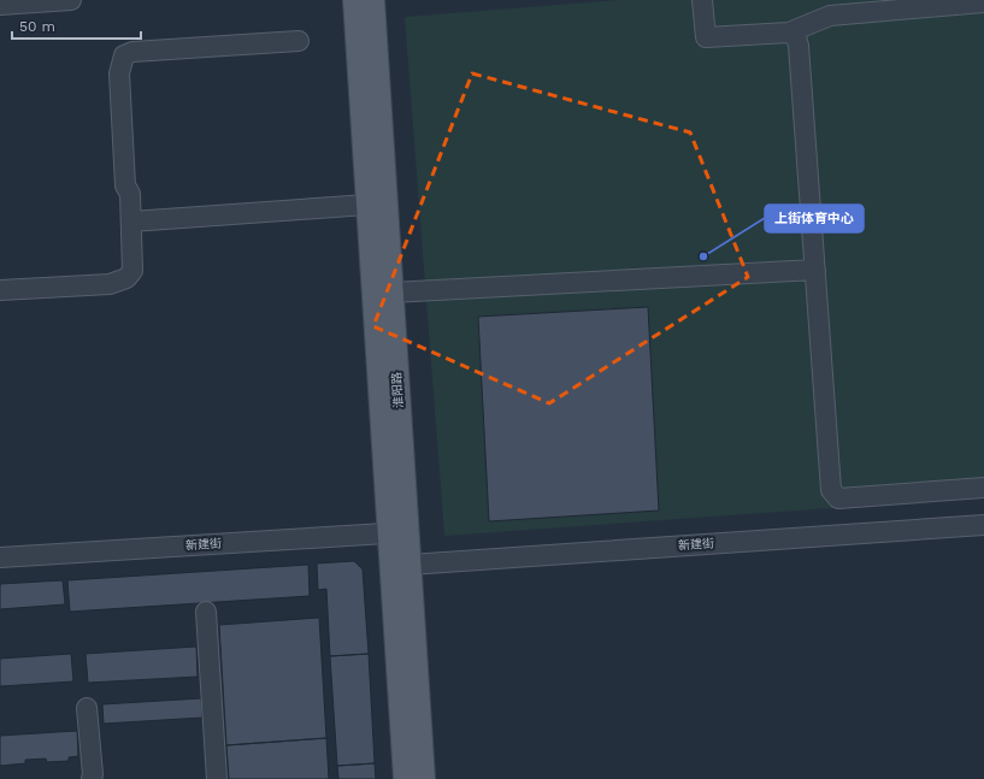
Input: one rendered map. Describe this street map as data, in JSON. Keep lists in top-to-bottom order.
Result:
{
  "streets": {
    "main road": ["淮阳路"],
    "street": ["新建街"]
  },
  "crossings": [
    ["淮阳路", "新建街"]
  ],
  "places": ["上街体育中心"],
  "scale_bar": "50 m"
}
